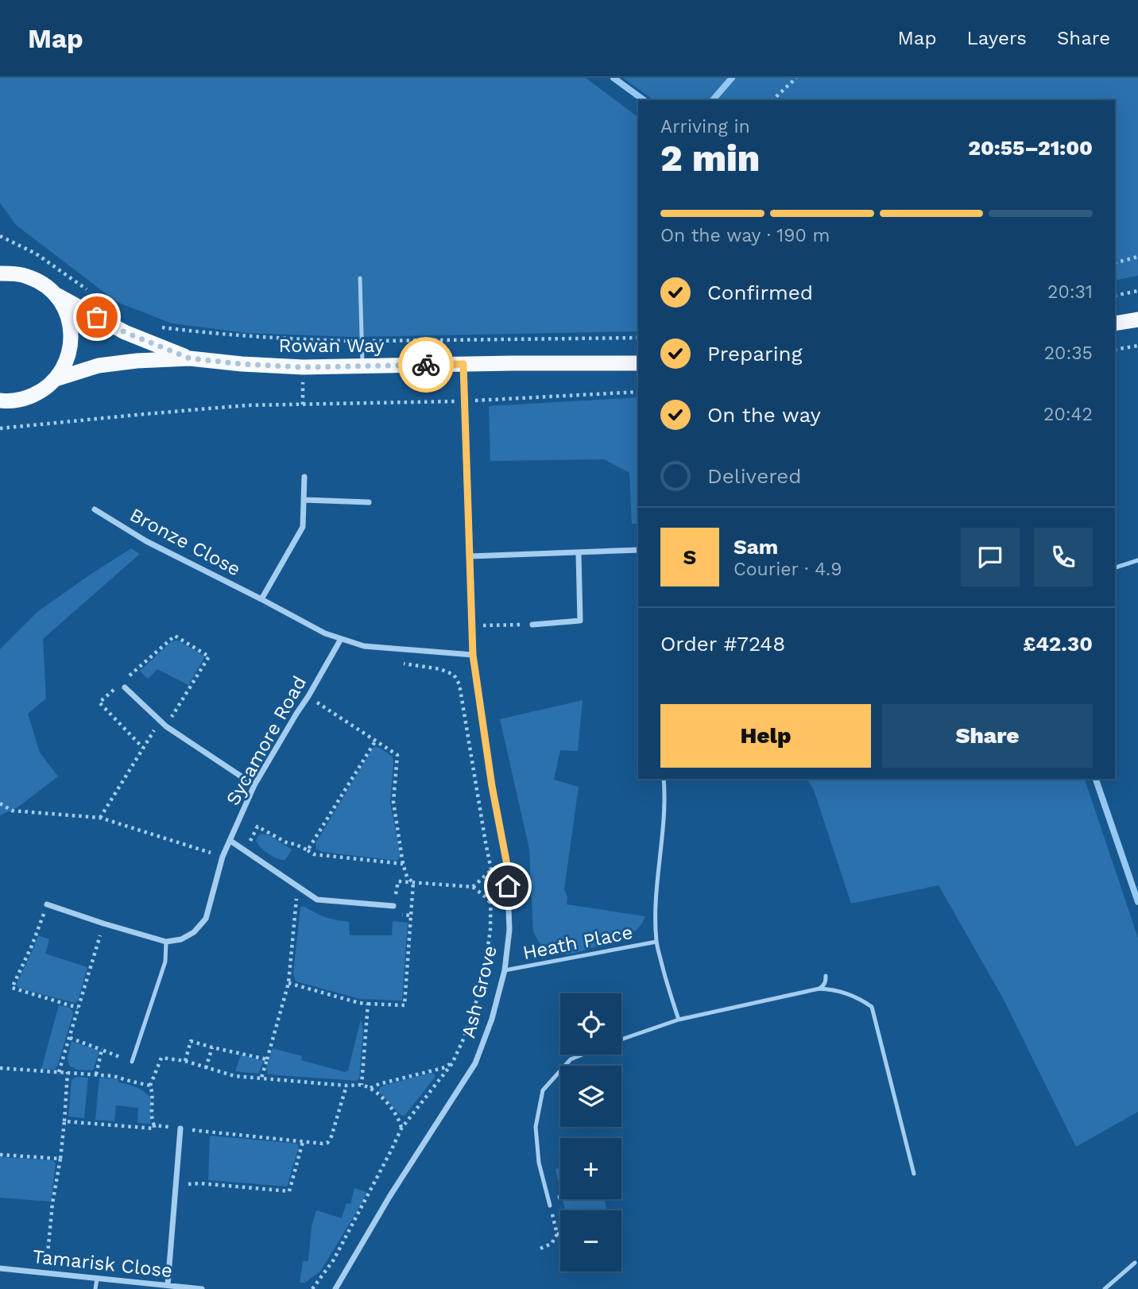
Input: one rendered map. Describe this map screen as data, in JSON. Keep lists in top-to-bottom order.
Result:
{
  "streets": {
    "highway": ["Rowan Way"],
    "street": [
      "Bronze Close",
      "Sycamore Road",
      "Ash Grove",
      "Tamarisk Close"
    ],
    "lane": ["Heath Place"]
  },
  "crossings": [
    ["Rowan Way", "Ash Grove"],
    ["Bronze Close", "Sycamore Road"],
    ["Heath Place", "Ash Grove"]
  ],
  "page": {
    "header": "Map",
    "nav": ["Map", "Layers", "Share"],
    "heading": ["2 min", "Arriving in", "20:55–21:00"],
    "panel": [
      "Sam",
      "Courier · 4.9",
      "Order #7248",
      "£42.30"
    ],
    "bar": "On the way · 190 m",
    "list": [
      ["Confirmed", "20:31"],
      ["Preparing", "20:35"],
      ["On the way", "20:42"],
      "Delivered"
    ],
    "round": "S",
    "buttons": ["Help", "Share"],
    "map_buttons": ["+", "−"]
  }
}
